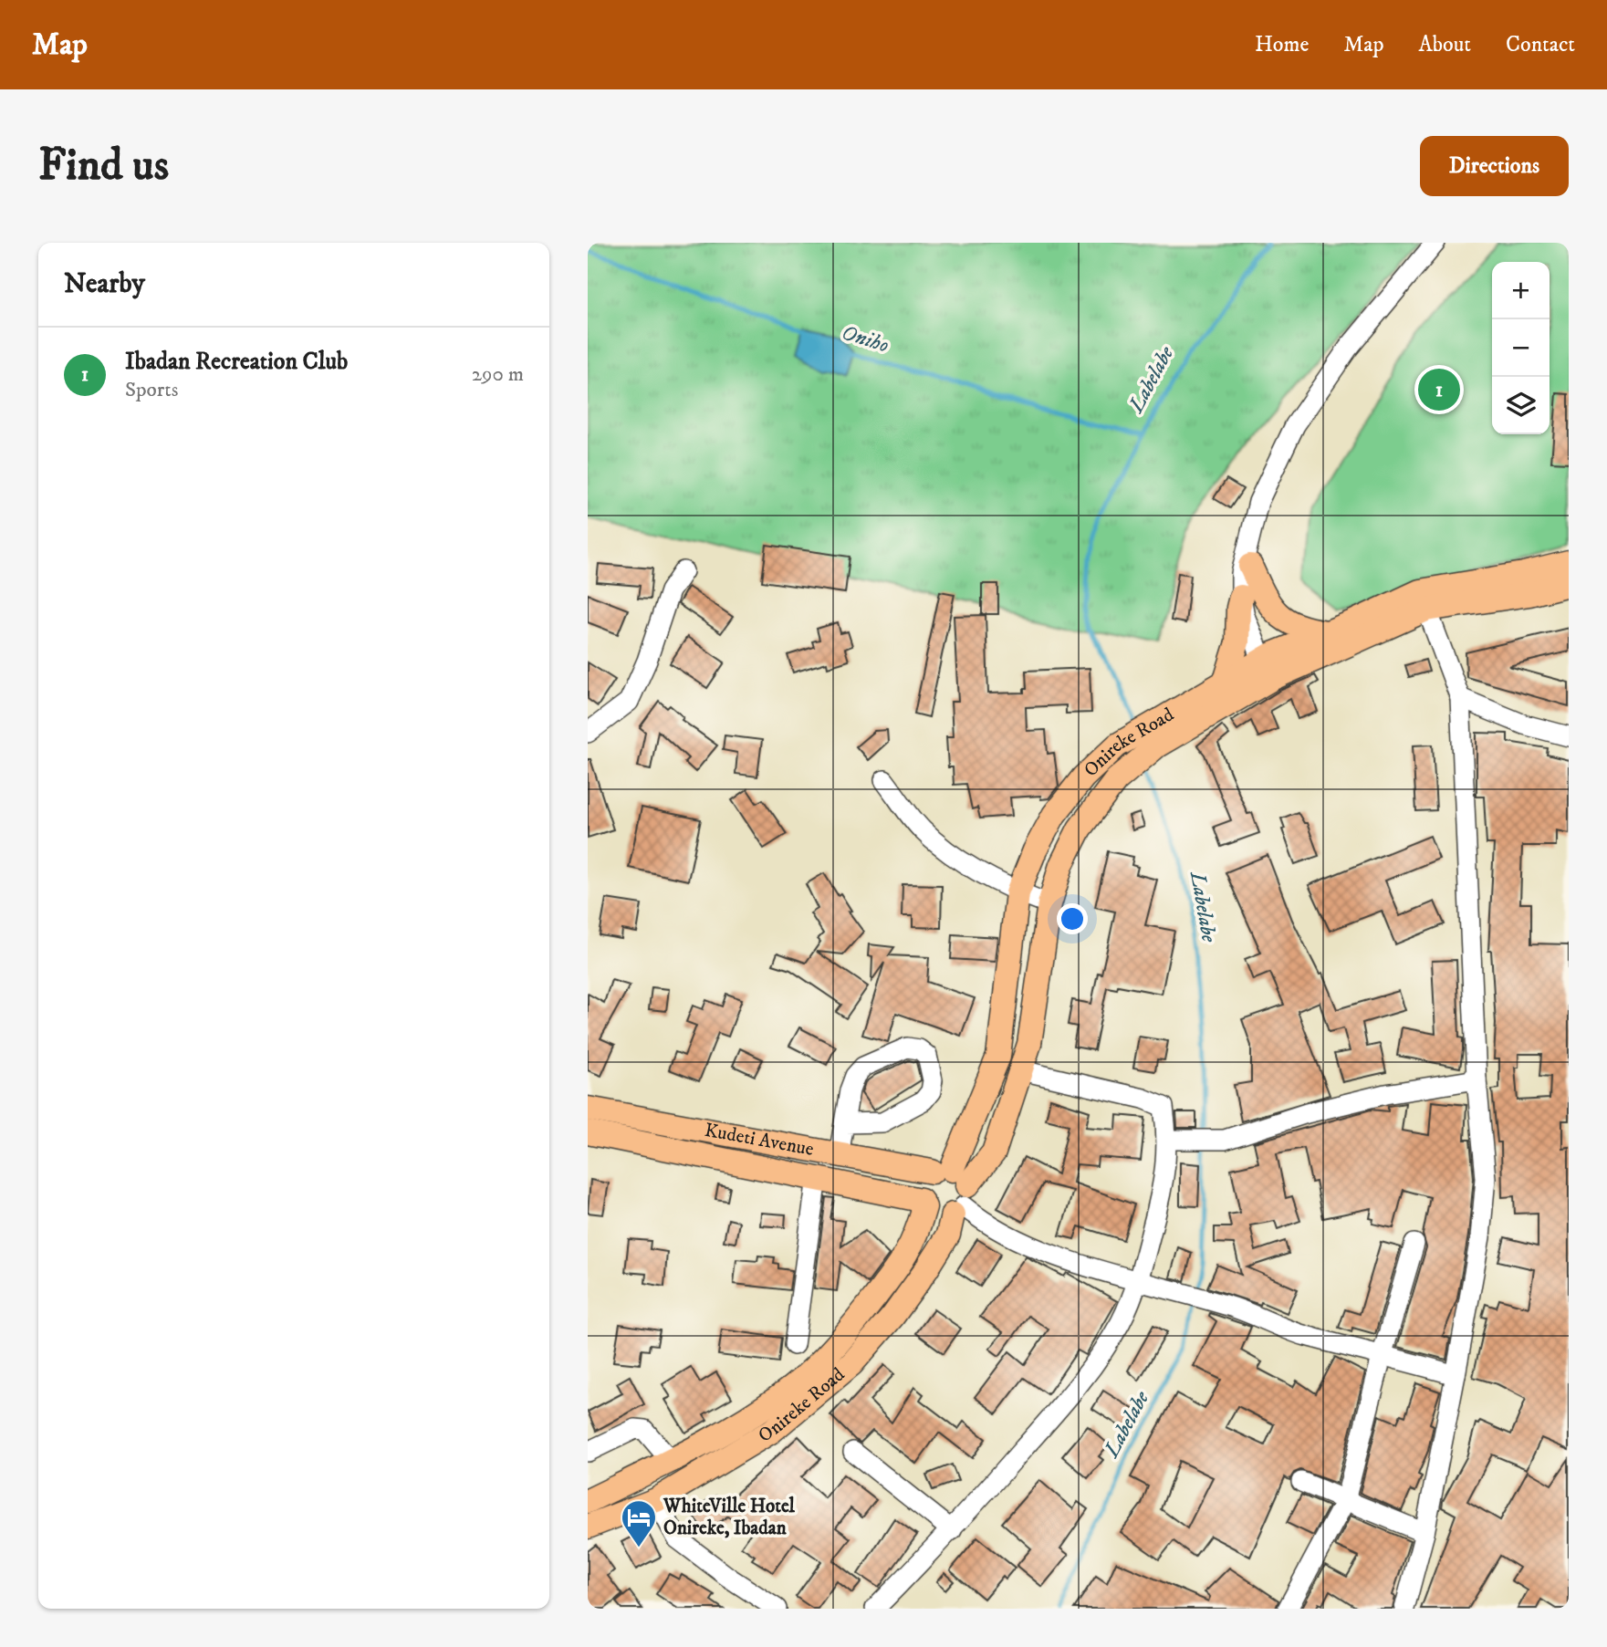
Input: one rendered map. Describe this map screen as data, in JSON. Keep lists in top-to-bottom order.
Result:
{
  "streets": {
    "main road": ["Onireke Road", "Kudeti Avenue"]
  },
  "crossings": [
    ["Onireke Road", "Kudeti Avenue"]
  ],
  "water": ["Oniho", "Labelabe"],
  "places": {
    "hotel": ["WhiteVille Hotel Onireke, Ibadan"]
  },
  "page": {
    "header": "Map",
    "nav": [
      "Home",
      "Map",
      "About",
      "Contact"
    ],
    "buttons": "Directions",
    "title": "Find us",
    "heading": "Nearby",
    "map_buttons": ["+", "−"],
    "list": [
      {
        "mark": "1",
        "name": "Ibadan Recreation Club",
        "note": "Sports",
        "value": "290 m"
      }
    ],
    "pins": "1"
  }
}
